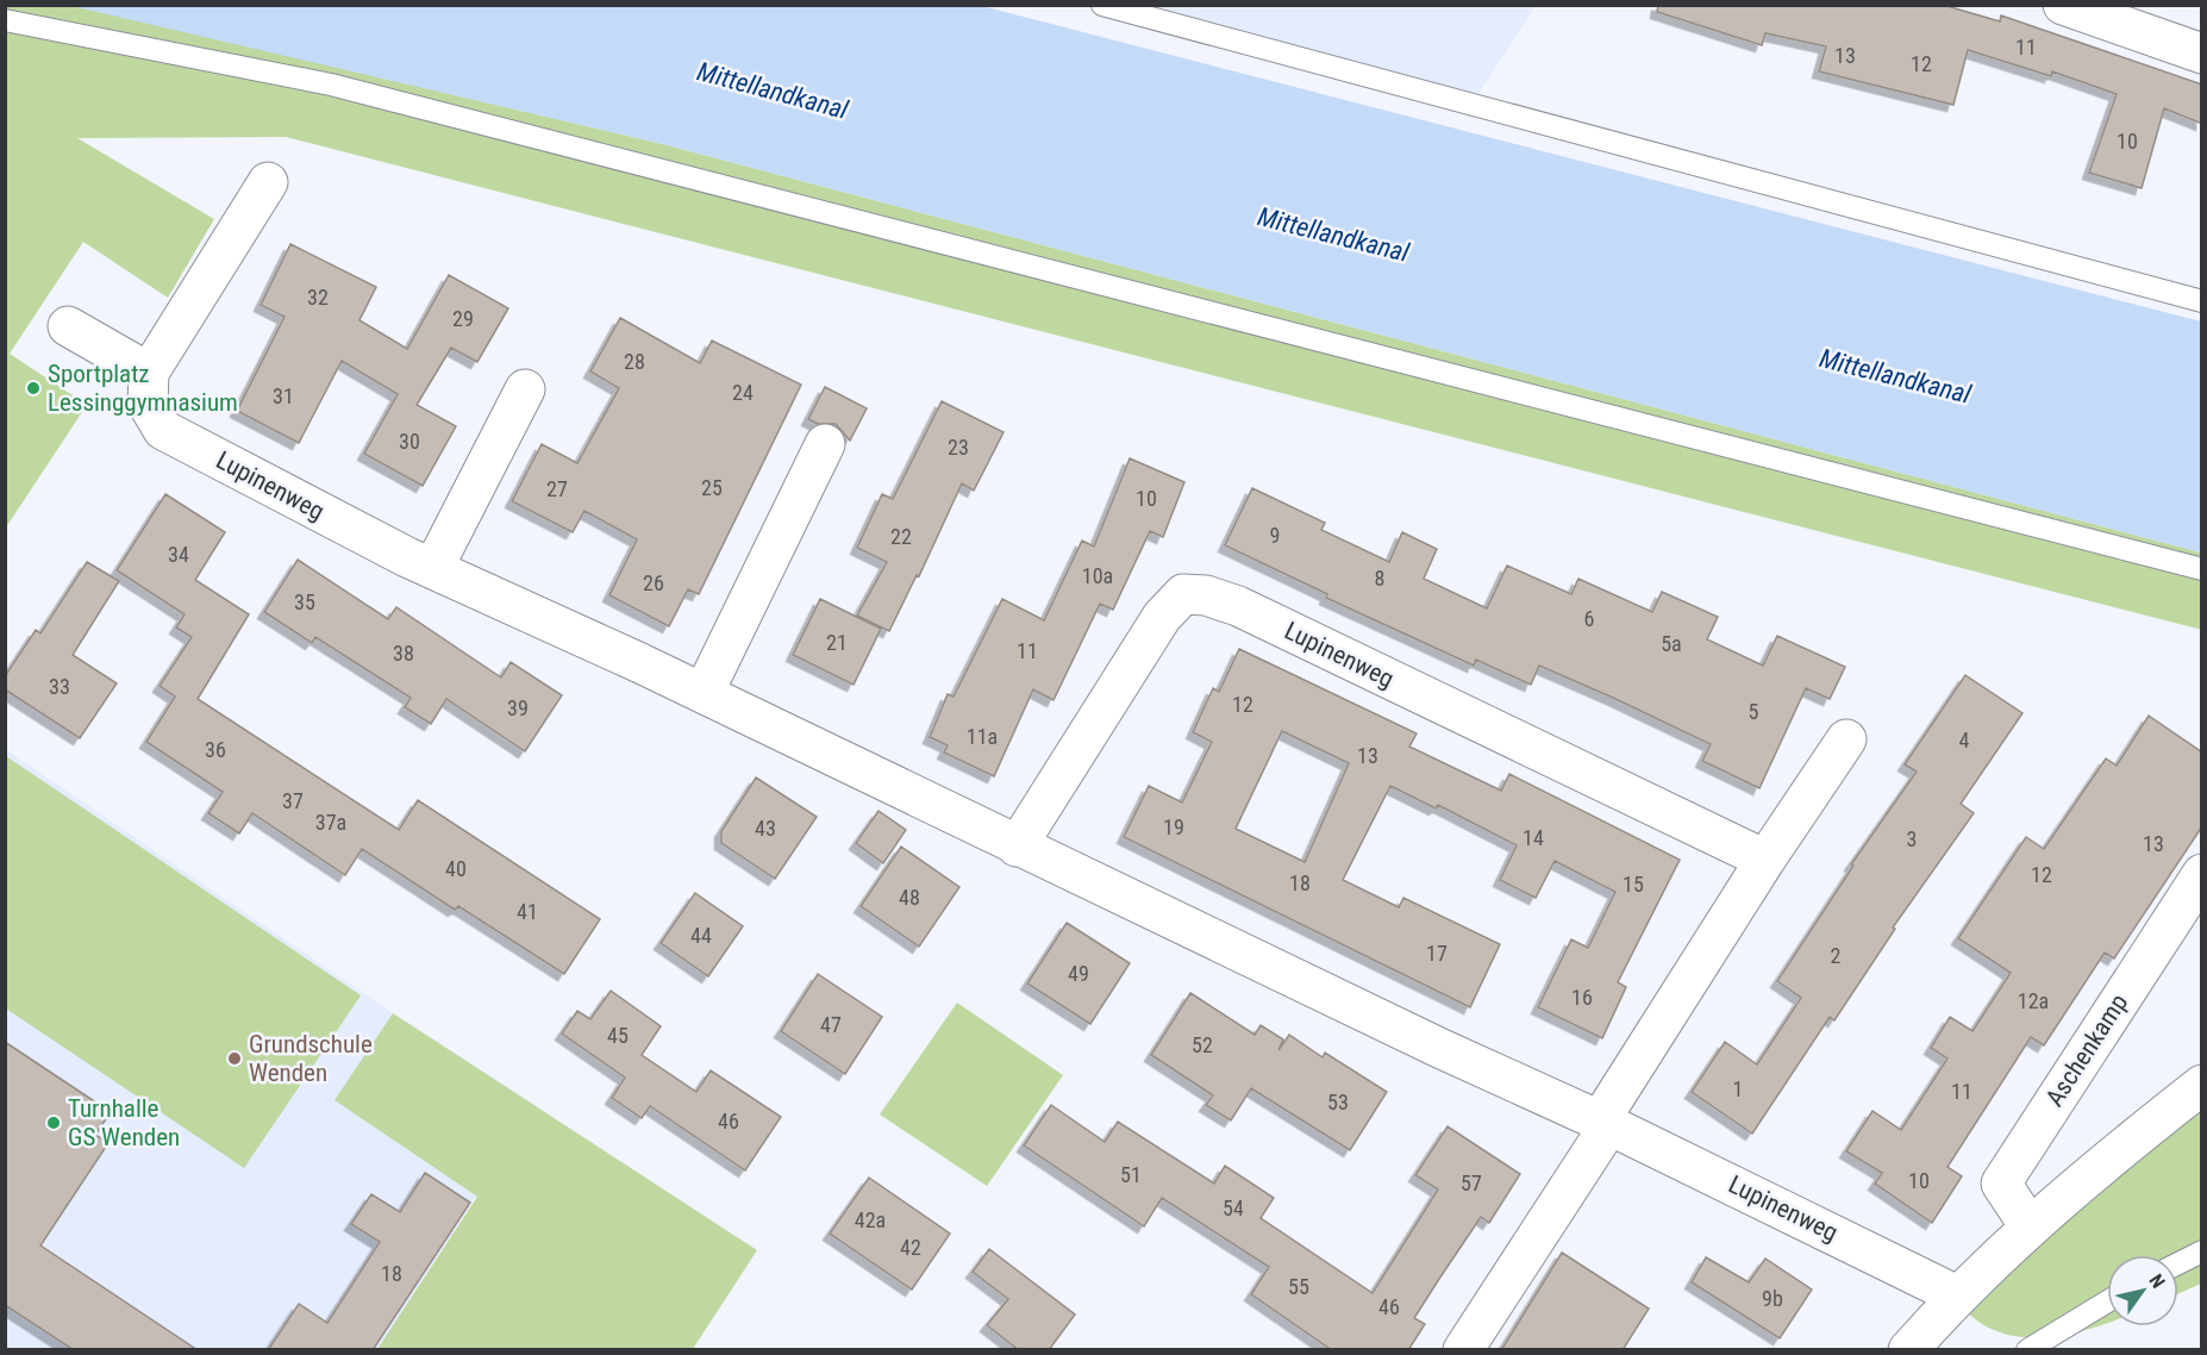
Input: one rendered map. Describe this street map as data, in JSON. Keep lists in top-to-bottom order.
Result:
{
  "streets": {
    "street": ["Lupinenweg", "Aschenkamp"]
  },
  "water": ["Mittellandkanal"],
  "places": ["Sportplatz Lessinggymnasium", "Grundschule Wenden", "Turnhalle GS Wenden"],
  "house_numbers": [
    "11",
    "13",
    "12",
    "10",
    "32",
    "29",
    "28",
    "24",
    "31",
    "30",
    "23",
    "25",
    "27",
    "10",
    "9",
    "22",
    "34",
    "10a",
    "8",
    "26",
    "35",
    "6",
    "21",
    "5a",
    "11",
    "38",
    "33",
    "12",
    "39",
    "5",
    "11a",
    "4",
    "36",
    "13",
    "37",
    "37a",
    "19",
    "43",
    "14",
    "3",
    "13",
    "40",
    "12",
    "18",
    "15",
    "48",
    "41",
    "44",
    "17",
    "2",
    "49",
    "16",
    "12a",
    "47",
    "45",
    "52",
    "1",
    "11",
    "53",
    "46",
    "51",
    "10",
    "57",
    "54",
    "42a",
    "42",
    "18",
    "55",
    "9b",
    "46"
  ],
  "north": "top right"
}
